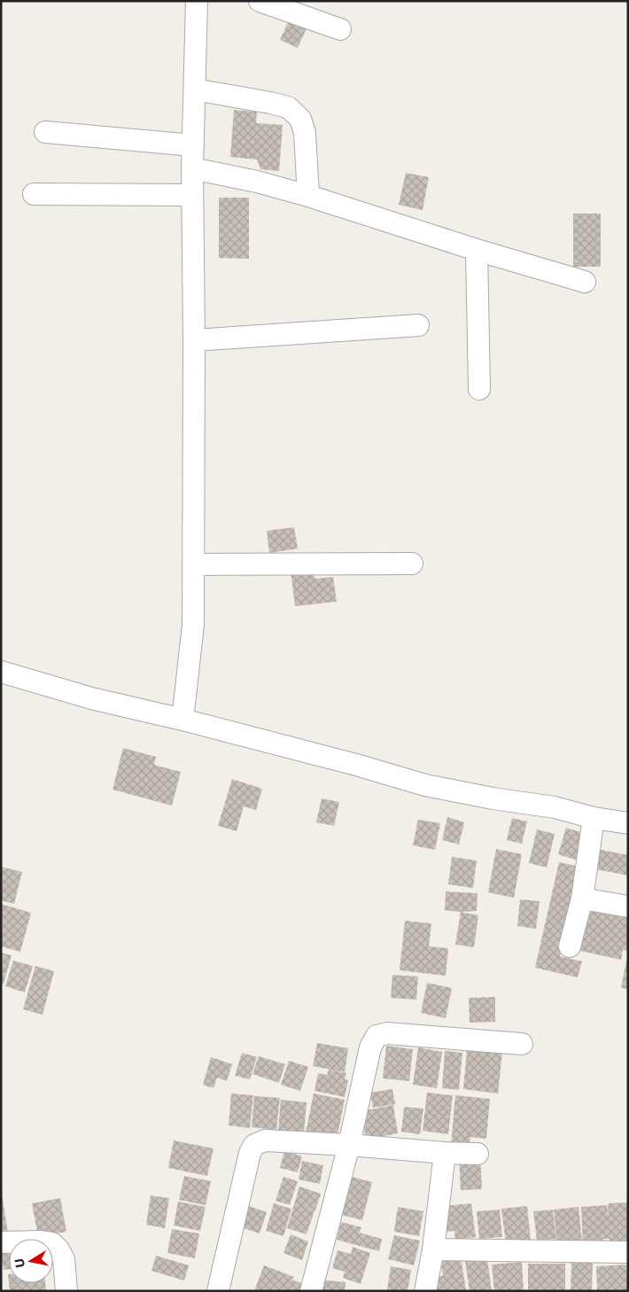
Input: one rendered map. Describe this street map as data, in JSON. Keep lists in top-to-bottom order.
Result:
{
  "north": "left"
}
